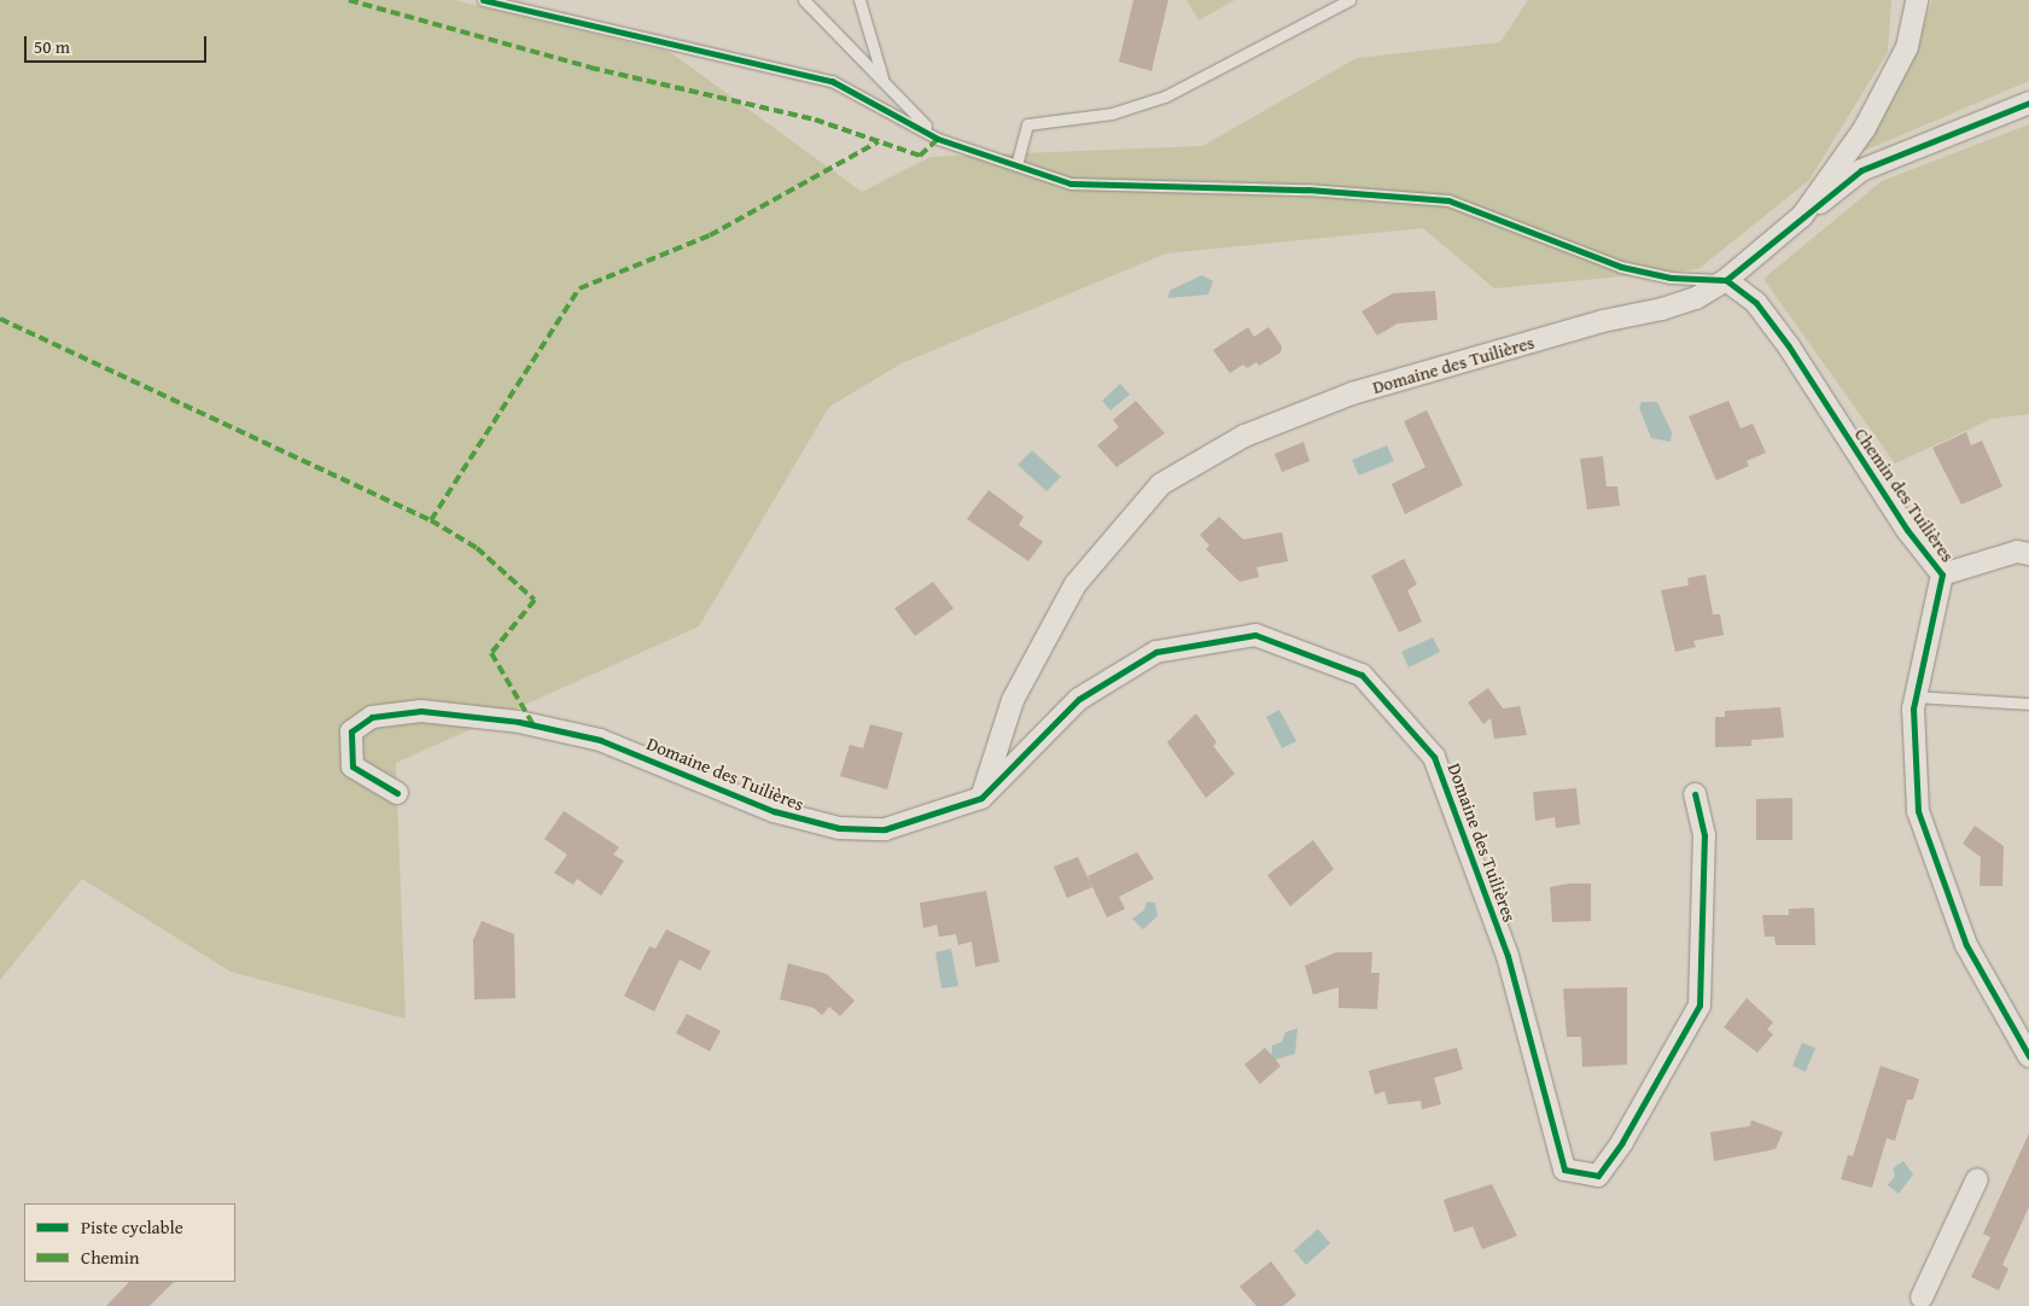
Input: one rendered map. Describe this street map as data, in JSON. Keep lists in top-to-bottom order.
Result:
{
  "streets": {
    "street": ["Domaine des Tuilières", "Chemin des Tuilières"]
  },
  "crossings": [
    ["Domaine des Tuilières", "Chemin des Tuilières"]
  ],
  "legend": ["Piste cyclable", "Chemin"],
  "scale_bar": "50 m"
}
